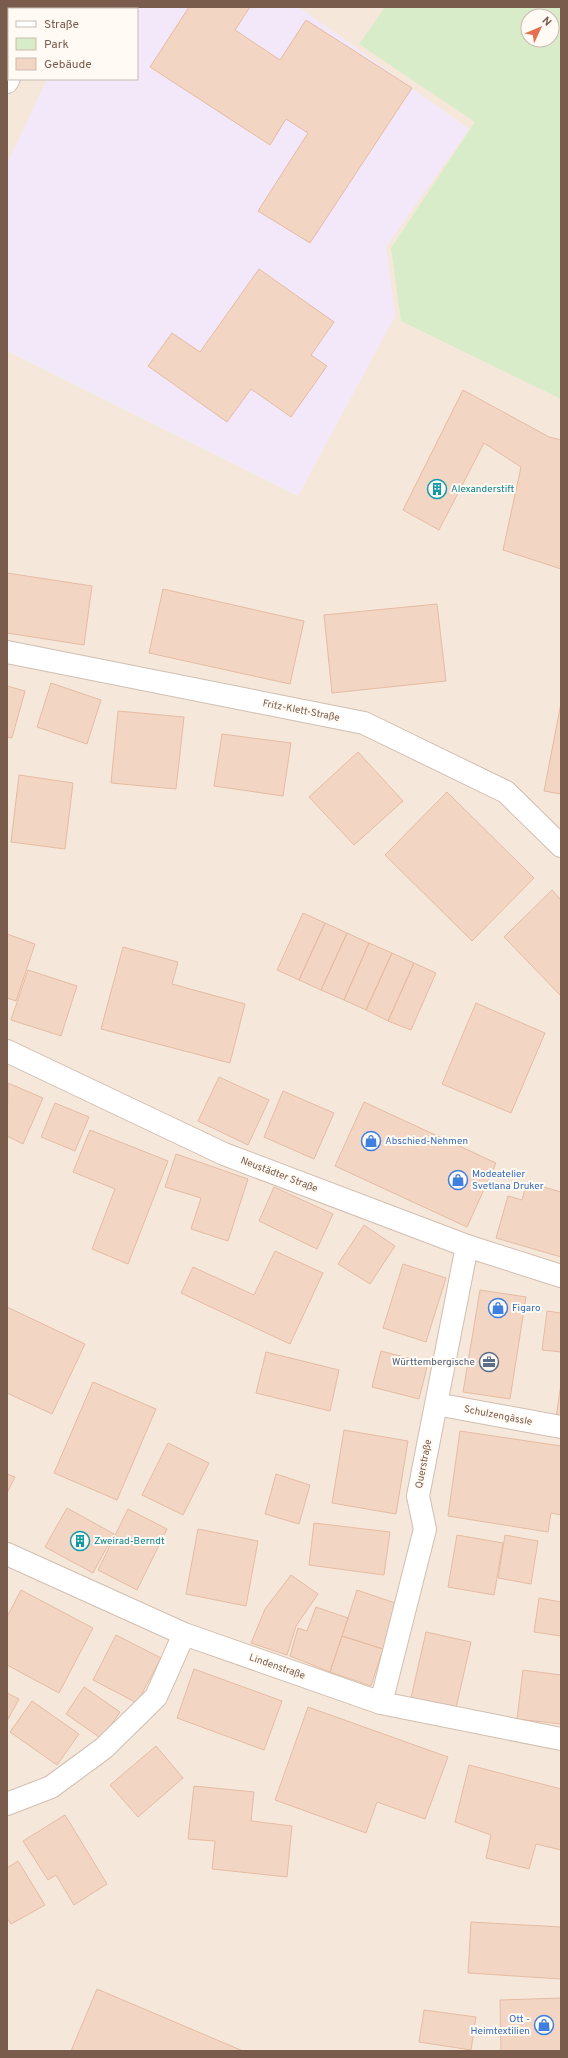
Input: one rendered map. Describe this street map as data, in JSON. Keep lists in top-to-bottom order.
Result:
{
  "streets": {
    "street": [
      "Fritz-Klett-Straße",
      "Neustädter Straße",
      "Schulzengässle",
      "Querstraße",
      "Lindenstraße"
    ]
  },
  "crossings": [
    ["Neustädter Straße", "Querstraße"],
    ["Schulzengässle", "Querstraße"],
    ["Querstraße", "Lindenstraße"]
  ],
  "places": {
    "building": ["Alexanderstift", "Zweirad-Berndt"],
    "shop": [
      "Abschied-Nehmen",
      "Modeatelier Svetlana Druker",
      "Figaro",
      "Ott - Heimtextilien"
    ],
    "office": ["Württembergische"]
  },
  "legend": ["Straße", "Park", "Gebäude"],
  "north": "top right"
}
